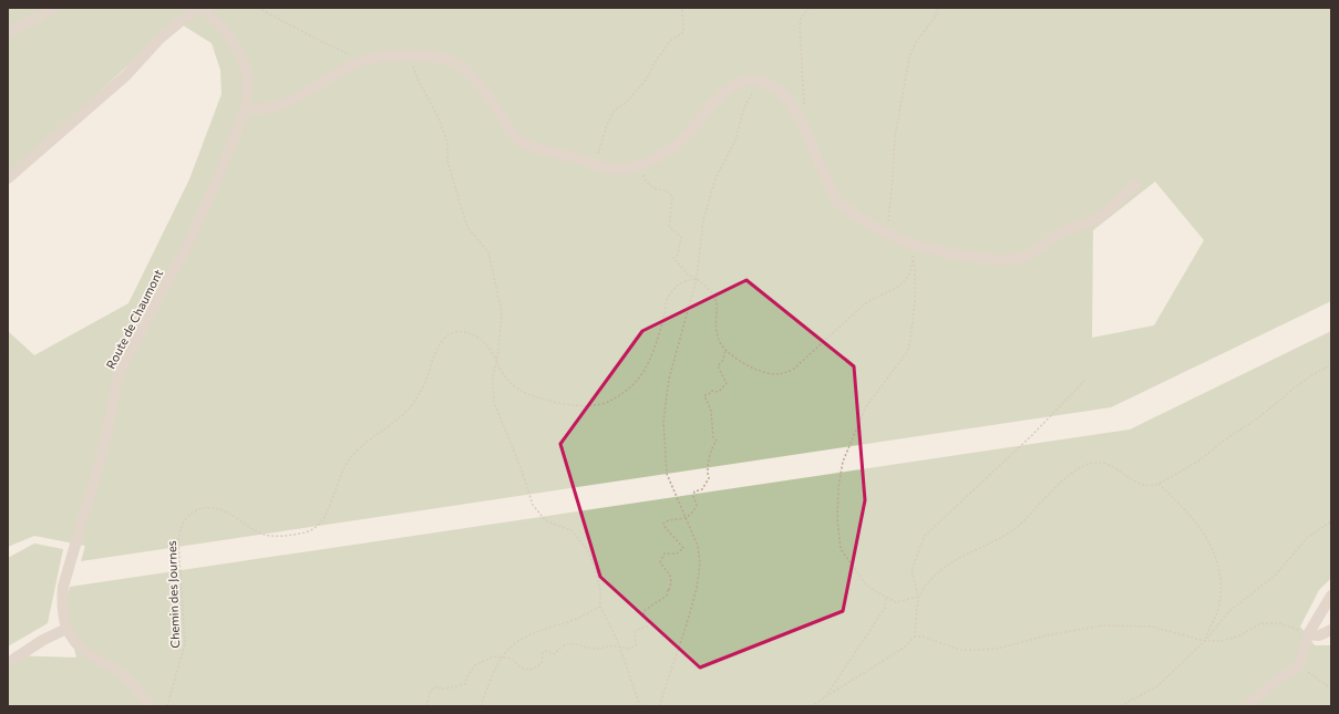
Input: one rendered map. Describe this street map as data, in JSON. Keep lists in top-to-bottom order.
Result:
{
  "streets": {
    "street": ["Route de Chaumont"],
    "path": ["Chemin des Journes"]
  }
}
